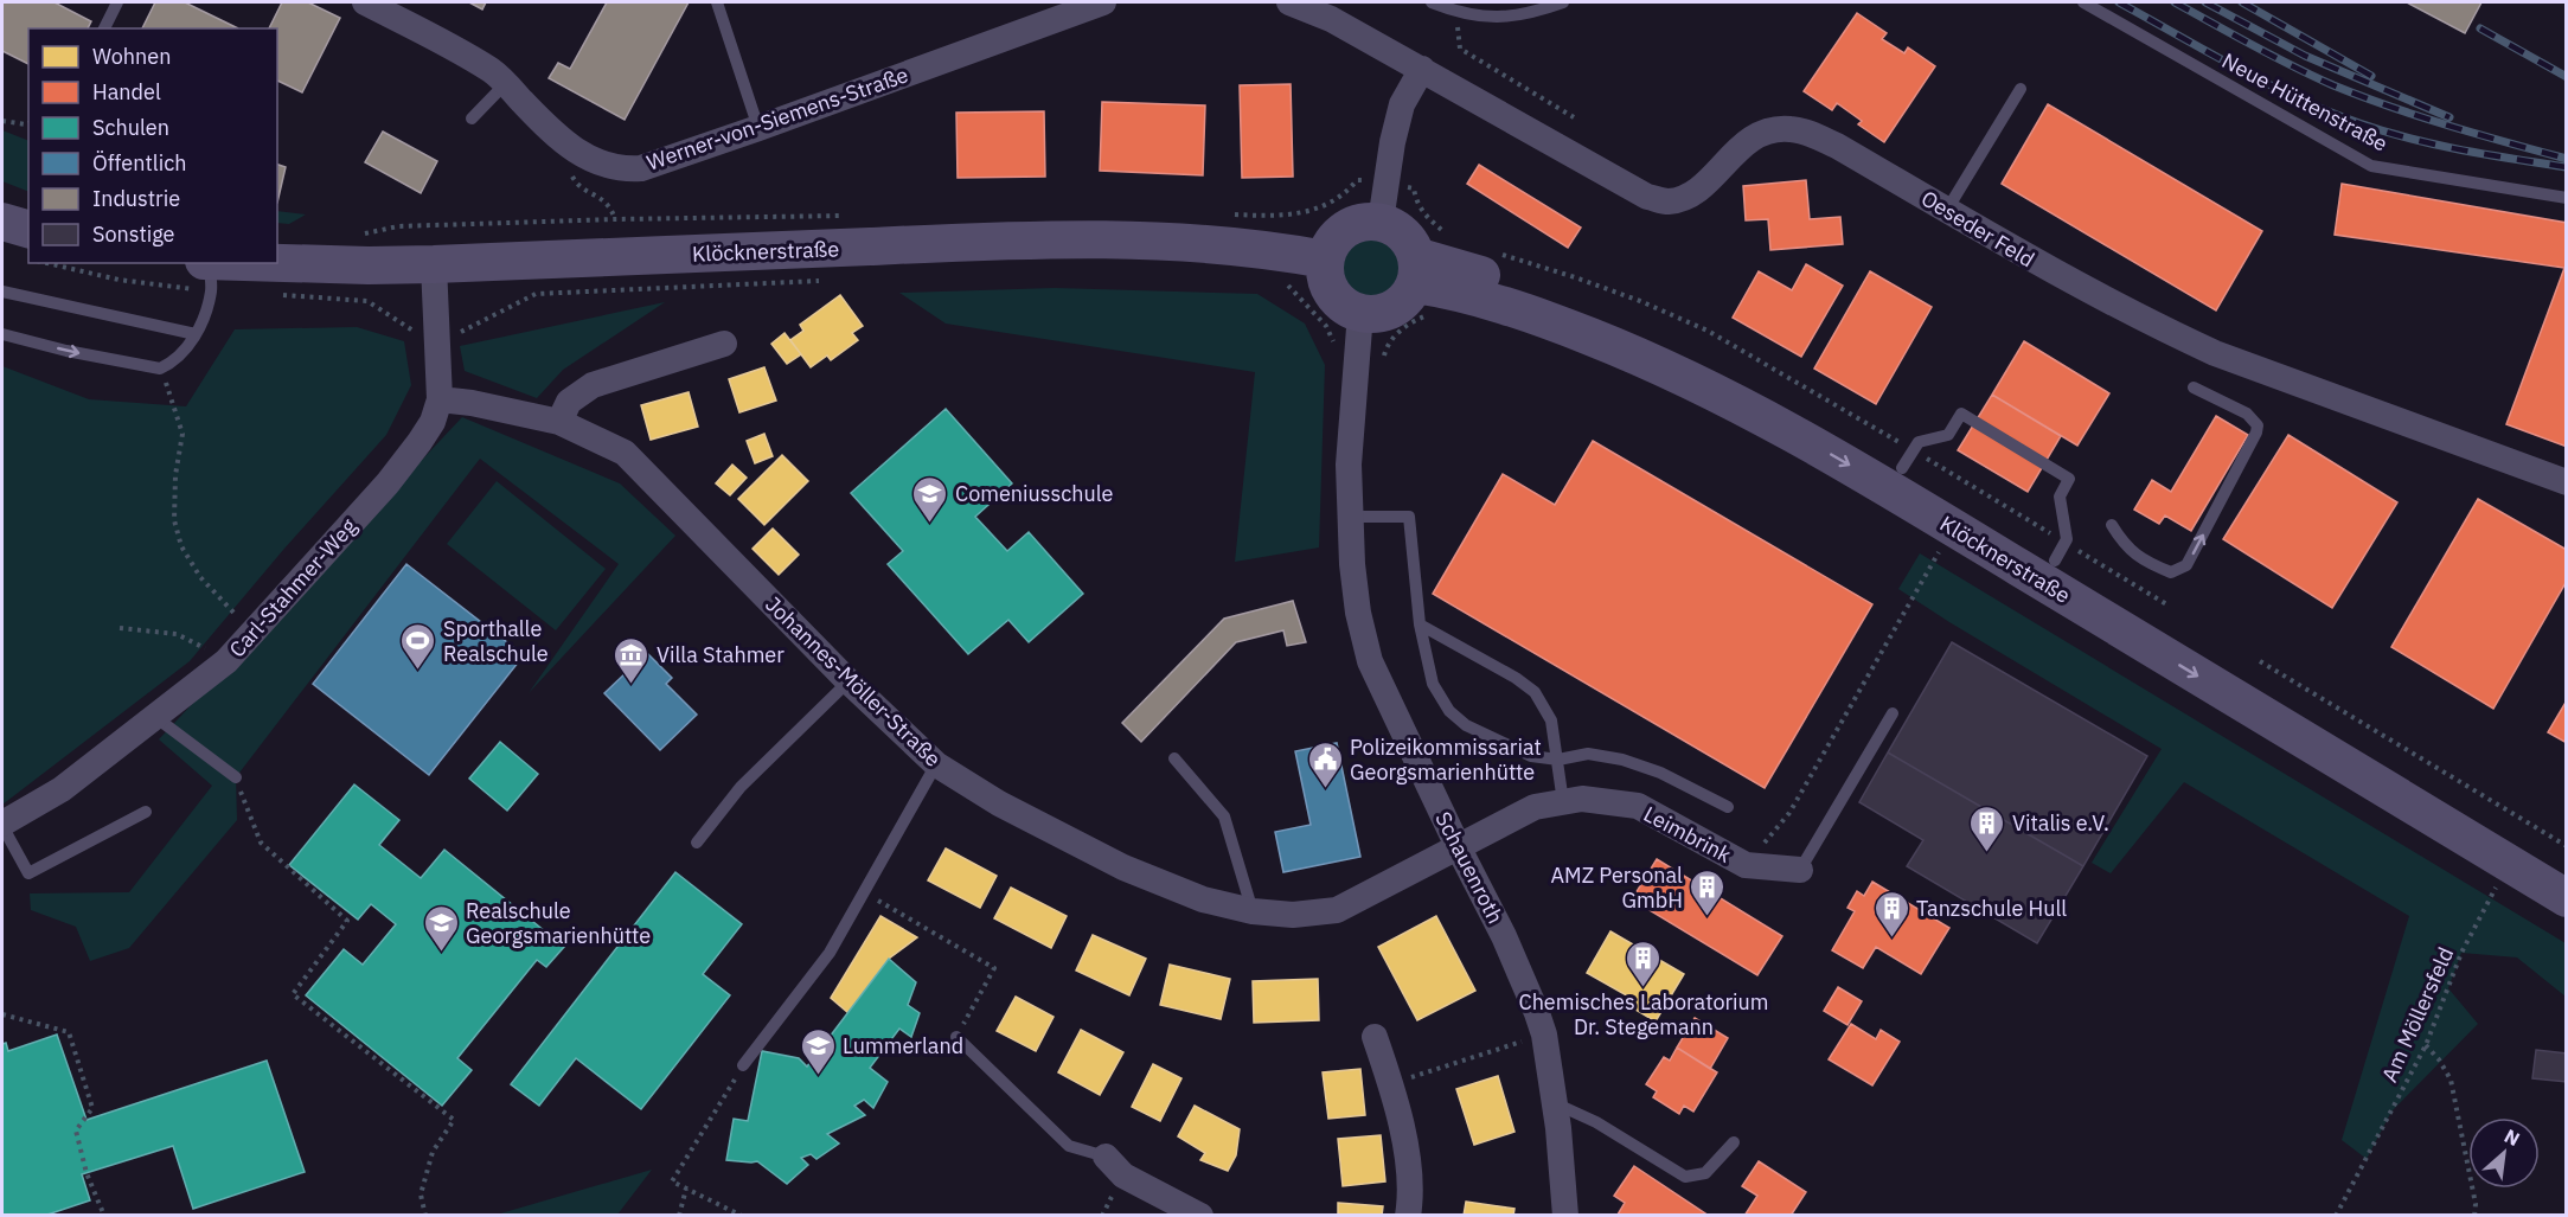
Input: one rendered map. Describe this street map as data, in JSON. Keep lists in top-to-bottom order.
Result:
{
  "streets": {
    "main road": ["Klöcknerstraße"],
    "street": [
      "Werner-von-Siemens-Straße",
      "Oeseder Feld",
      "Carl-Stahmer-Weg",
      "Johannes-Möller-Straße",
      "Leimbrink",
      "Schauenroth"
    ],
    "lane": ["Neue Hüttenstraße"],
    "path": ["Am Möllersfeld"]
  },
  "crossings": [
    ["Klöcknerstraße", "Carl-Stahmer-Weg"],
    ["Klöcknerstraße", "Schauenroth"],
    ["Klöcknerstraße", "Am Möllersfeld"],
    ["Carl-Stahmer-Weg", "Johannes-Möller-Straße"],
    ["Johannes-Möller-Straße", "Leimbrink"],
    ["Johannes-Möller-Straße", "Schauenroth"],
    ["Leimbrink", "Schauenroth"]
  ],
  "places": {
    "school or university": ["Comeniusschule", "Realschule Georgsmarienhütte", "Lummerland"],
    "sports": ["Sporthalle Realschule"],
    "museum": ["Villa Stahmer"],
    "public building": ["Polizeikommissariat Georgsmarienhütte"],
    "building": [
      "Vitalis e.V.",
      "AMZ Personal GmbH",
      "Tanzschule Hull",
      "Chemisches Laboratorium Dr. Stegemann"
    ]
  },
  "legend": [
    "Wohnen",
    "Handel",
    "Schulen",
    "Öffentlich",
    "Industrie",
    "Sonstige"
  ],
  "north": "top right"
}
